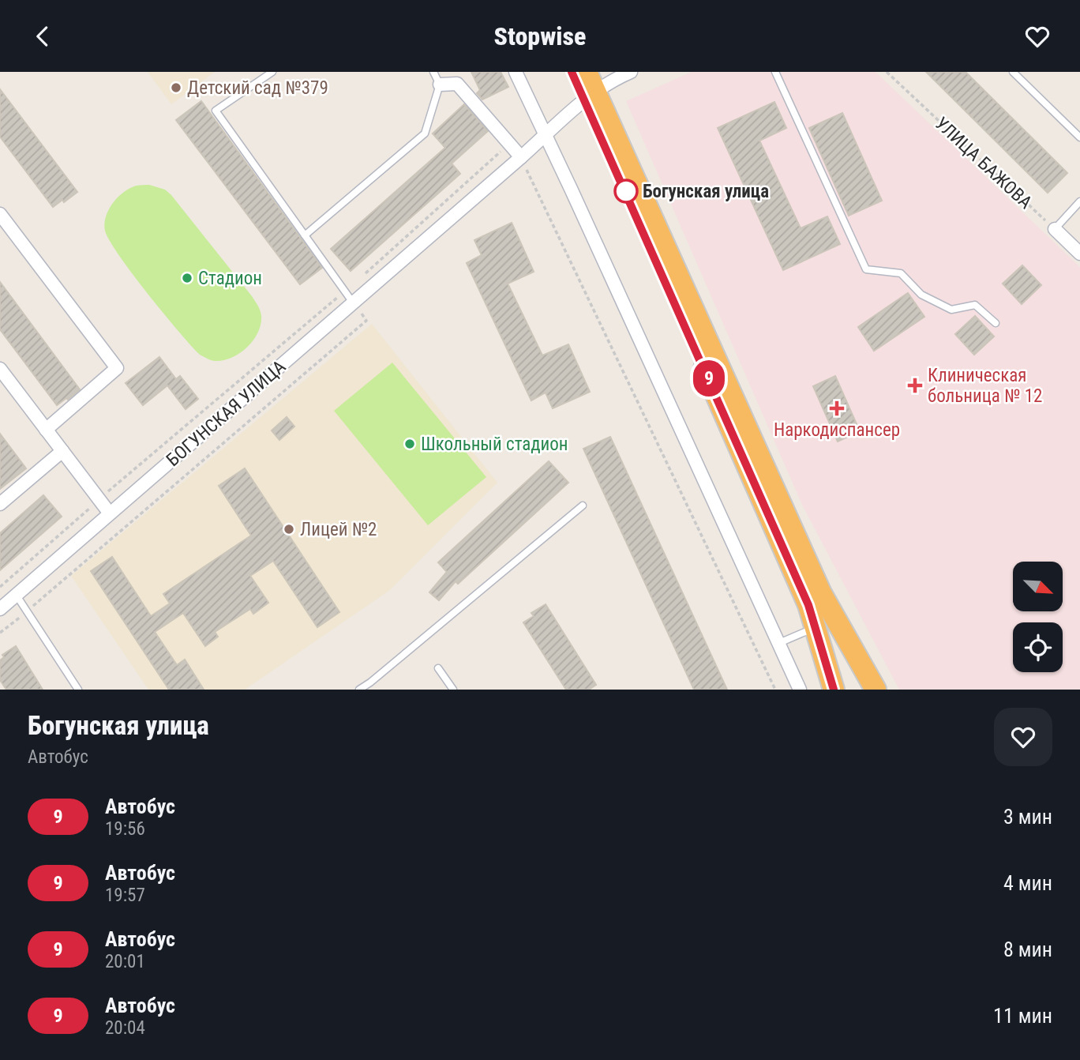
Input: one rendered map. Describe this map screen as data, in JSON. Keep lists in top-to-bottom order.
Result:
{
  "streets": {
    "street": ["БОГУНСКАЯ УЛИЦА"],
    "path": ["УЛИЦА БАЖОВА"]
  },
  "places": {
    "other": [
      "Детский сад №379",
      "Богунская улица",
      "Стадион",
      "Школьный стадион",
      "Лицей №2"
    ],
    "health": ["Клиническая больница № 12", "Наркодиспансер"]
  },
  "lines": ["bus line 9"],
  "north": "bottom right",
  "page": {
    "header": "Stopwise",
    "on_map": "9",
    "heading": ["Богунская улица", "Автобус"],
    "list": [
      {
        "mark": "9",
        "name": "Автобус",
        "note": "19:56",
        "value": "3 мин"
      },
      {
        "mark": "9",
        "name": "Автобус",
        "note": "19:57",
        "value": "4 мин"
      },
      {
        "mark": "9",
        "name": "Автобус",
        "note": "20:01",
        "value": "8 мин"
      },
      {
        "mark": "9",
        "name": "Автобус",
        "note": "20:04",
        "value": "11 мин"
      }
    ]
  }
}
